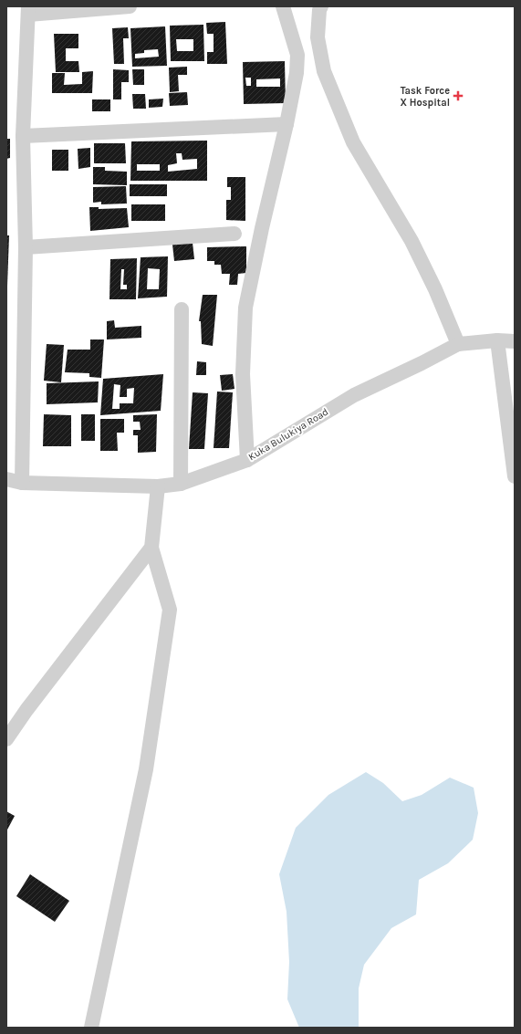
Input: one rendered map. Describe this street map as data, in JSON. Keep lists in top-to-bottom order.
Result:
{
  "streets": {
    "street": ["Kuka Bulukiya Road"]
  },
  "places": {
    "health": ["Task Force X Hospital"]
  }
}
